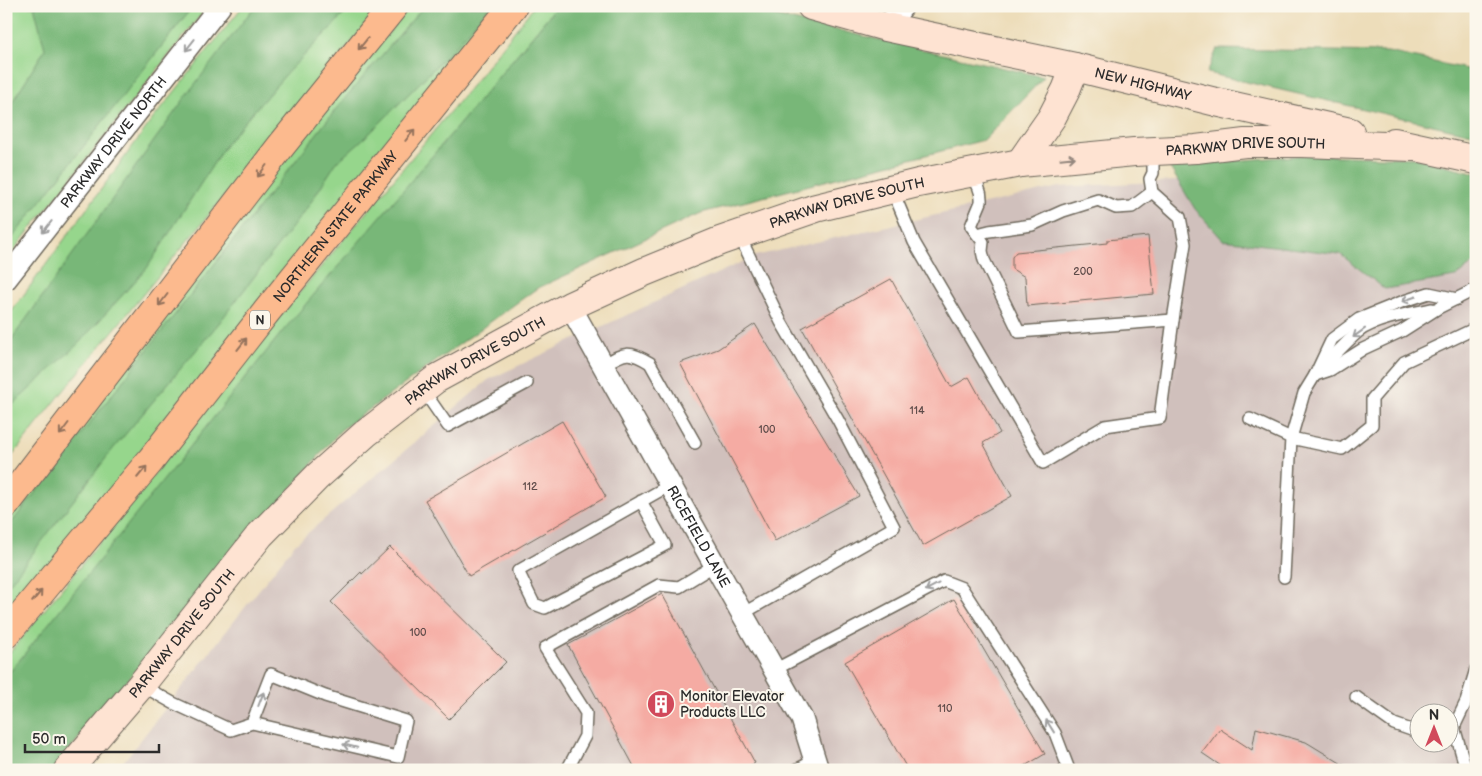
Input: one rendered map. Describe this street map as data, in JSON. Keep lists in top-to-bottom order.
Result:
{
  "streets": {
    "highway": ["NORTHERN STATE PARKWAY", "N"],
    "street": [
      "NEW HIGHWAY",
      "PARKWAY DRIVE NORTH",
      "PARKWAY DRIVE SOUTH",
      "RICEFIELD LANE"
    ]
  },
  "crossings": [
    ["NEW HIGHWAY", "PARKWAY DRIVE SOUTH"],
    ["PARKWAY DRIVE SOUTH", "RICEFIELD LANE"]
  ],
  "one_way": ["PARKWAY DRIVE NORTH"],
  "places": {
    "building": ["Monitor Elevator Products LLC"]
  },
  "house_numbers": [
    "200",
    "114",
    "100",
    "112",
    "100",
    "110"
  ],
  "scale_bar": "50 m",
  "north": "top"
}
